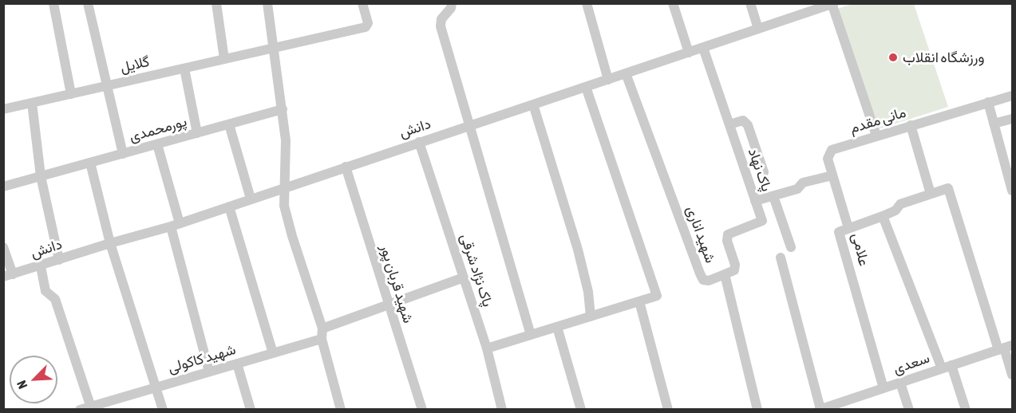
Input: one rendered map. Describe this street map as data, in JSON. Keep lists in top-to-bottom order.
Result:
{
  "streets": {
    "street": [
      "گلایل",
      "مانی مقدم",
      "دانش",
      "پورمحمدی",
      "پاک نهاد",
      "شهید اناری",
      "علامی",
      "پاک نژاد شرقی",
      "شهید قربان پور",
      "شهید کاکولی",
      "سعدی"
    ]
  },
  "crossings": [
    ["مانی مقدم", "علامی"],
    ["دانش", "پاک نهاد"],
    ["دانش", "شهید اناری"],
    ["دانش", "پاک نژاد شرقی"],
    ["دانش", "شهید قربان پور"],
    ["پاک نهاد", "شهید اناری"],
    ["علامی", "سعدی"],
    ["پاک نژاد شرقی", "شهید کاکولی"],
    ["شهید قربان پور", "شهید کاکولی"]
  ],
  "places": ["ورزشگاه انقلاب"],
  "north": "bottom left"
}
